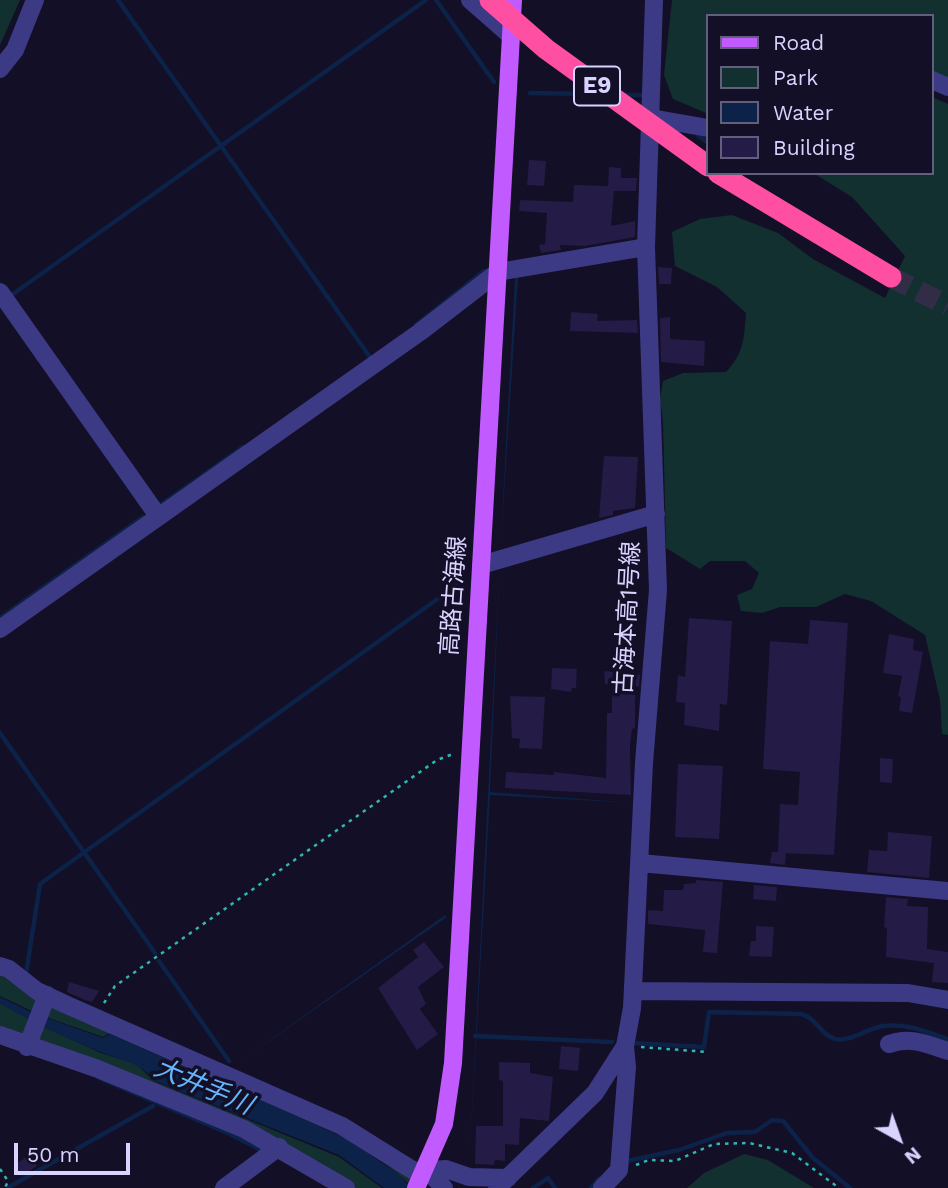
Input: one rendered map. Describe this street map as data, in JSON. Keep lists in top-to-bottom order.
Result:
{
  "streets": {
    "highway": ["E9"],
    "main road": ["高路古海線"],
    "street": ["古海本高1号線"]
  },
  "crossings": [
    ["E9", "高路古海線"]
  ],
  "water": ["大井手川"],
  "legend": [
    "Road",
    "Park",
    "Water",
    "Building"
  ],
  "scale_bar": "50 m",
  "north": "bottom right"
}
